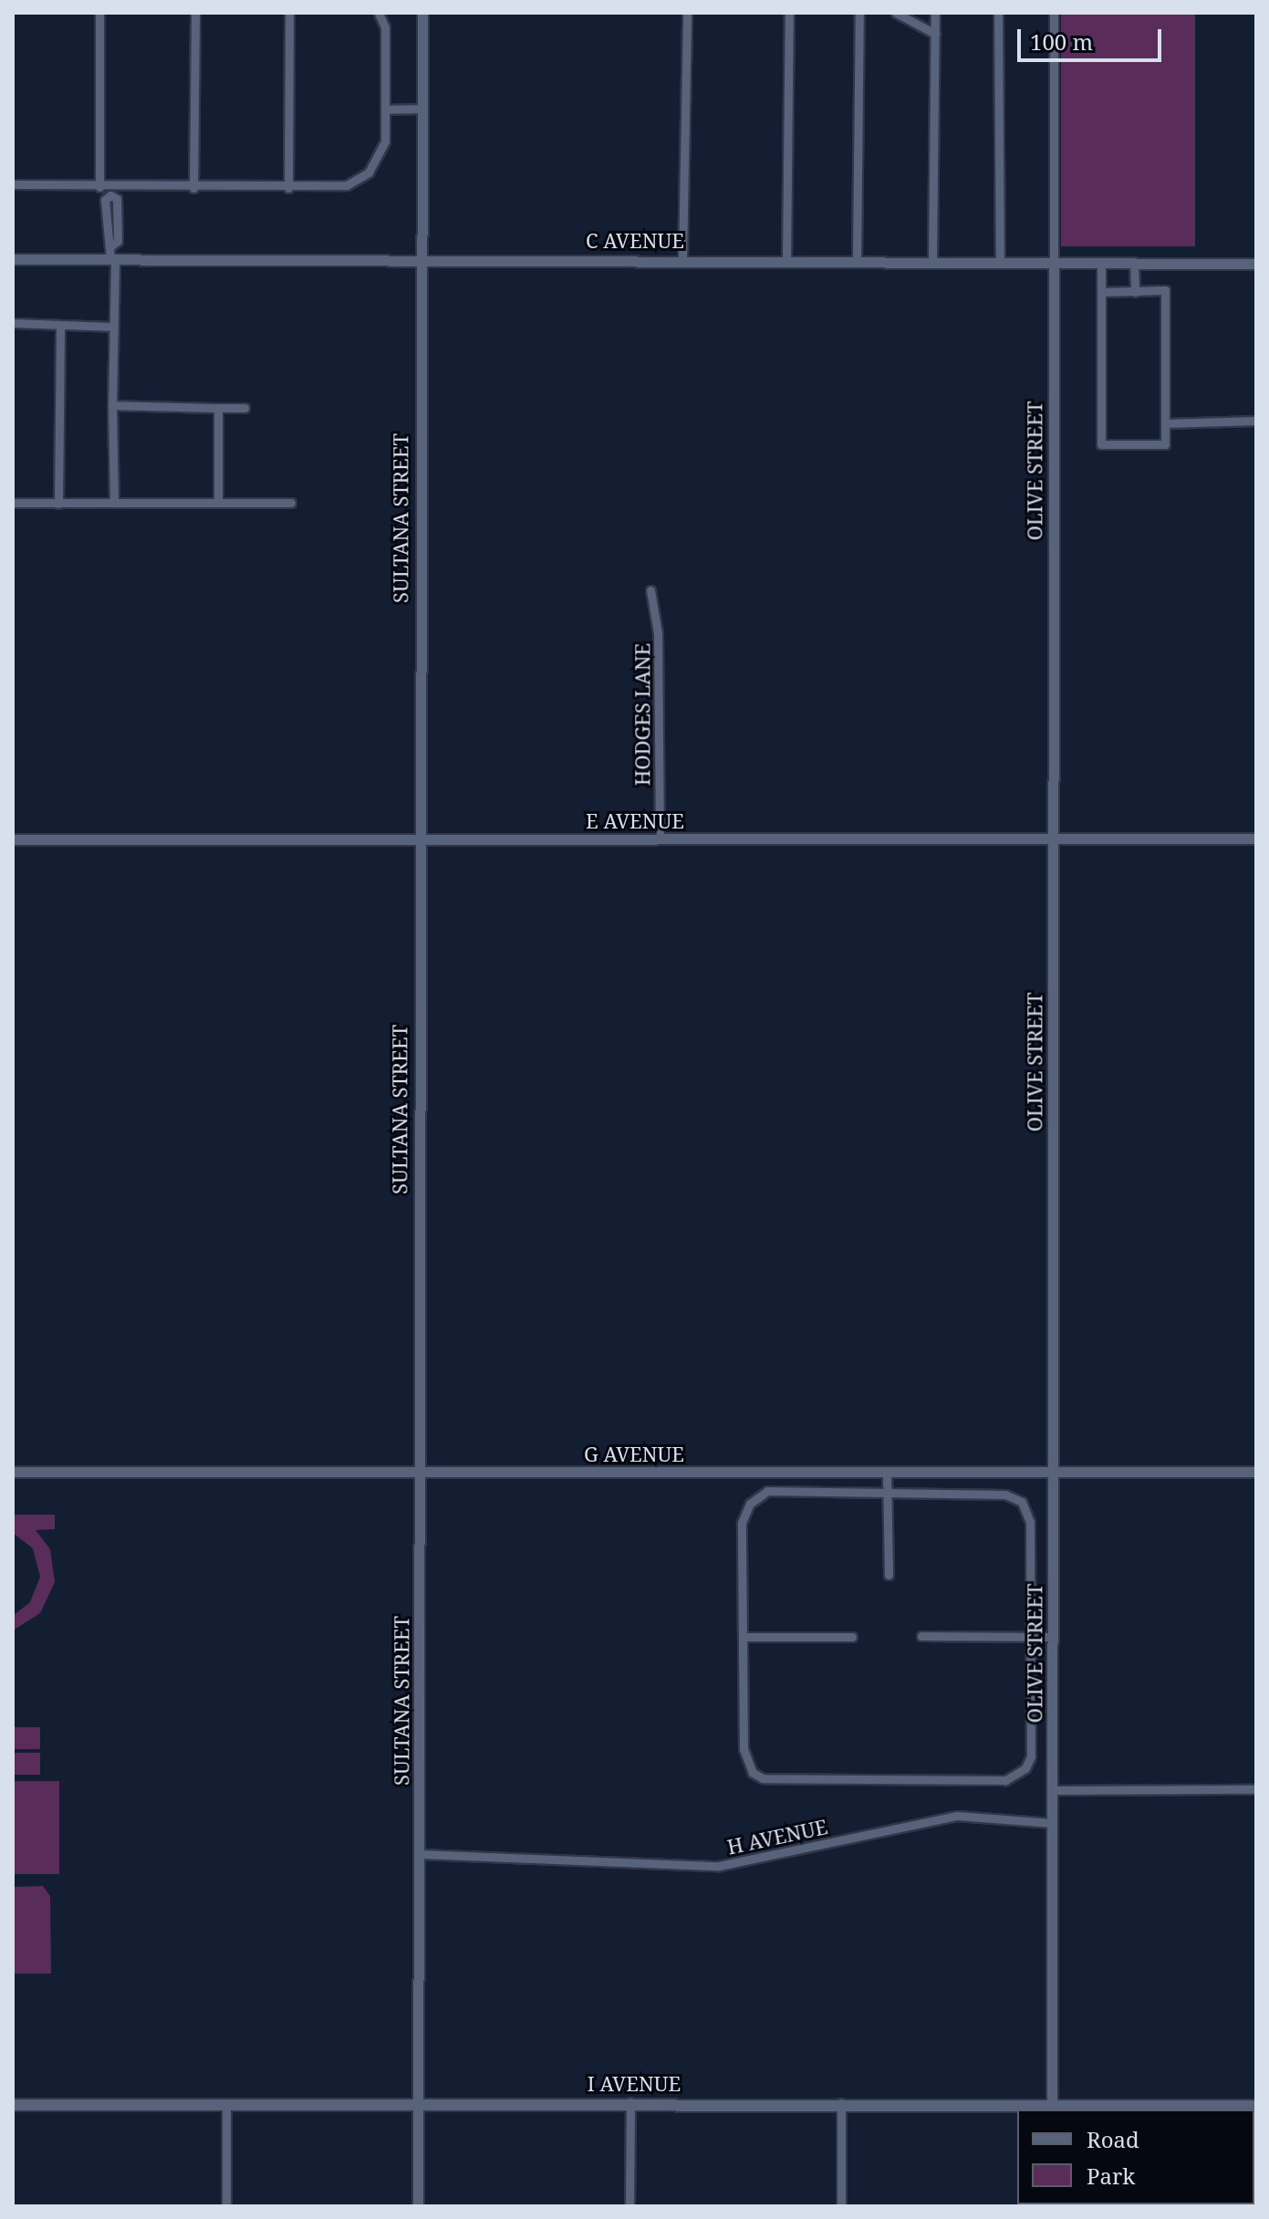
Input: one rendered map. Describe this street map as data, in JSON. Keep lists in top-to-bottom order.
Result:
{
  "streets": {
    "main road": ["I AVENUE"],
    "street": [
      "C AVENUE",
      "OLIVE STREET",
      "SULTANA STREET",
      "HODGES LANE",
      "E AVENUE",
      "G AVENUE",
      "H AVENUE"
    ]
  },
  "crossings": [
    ["C AVENUE", "OLIVE STREET"],
    ["C AVENUE", "SULTANA STREET"],
    ["OLIVE STREET", "E AVENUE"],
    ["OLIVE STREET", "G AVENUE"],
    ["OLIVE STREET", "H AVENUE"],
    ["OLIVE STREET", "I AVENUE"],
    ["SULTANA STREET", "E AVENUE"],
    ["SULTANA STREET", "G AVENUE"],
    ["SULTANA STREET", "H AVENUE"],
    ["SULTANA STREET", "I AVENUE"],
    ["HODGES LANE", "E AVENUE"]
  ],
  "legend": ["Road", "Park"],
  "scale_bar": "100 m"
}
